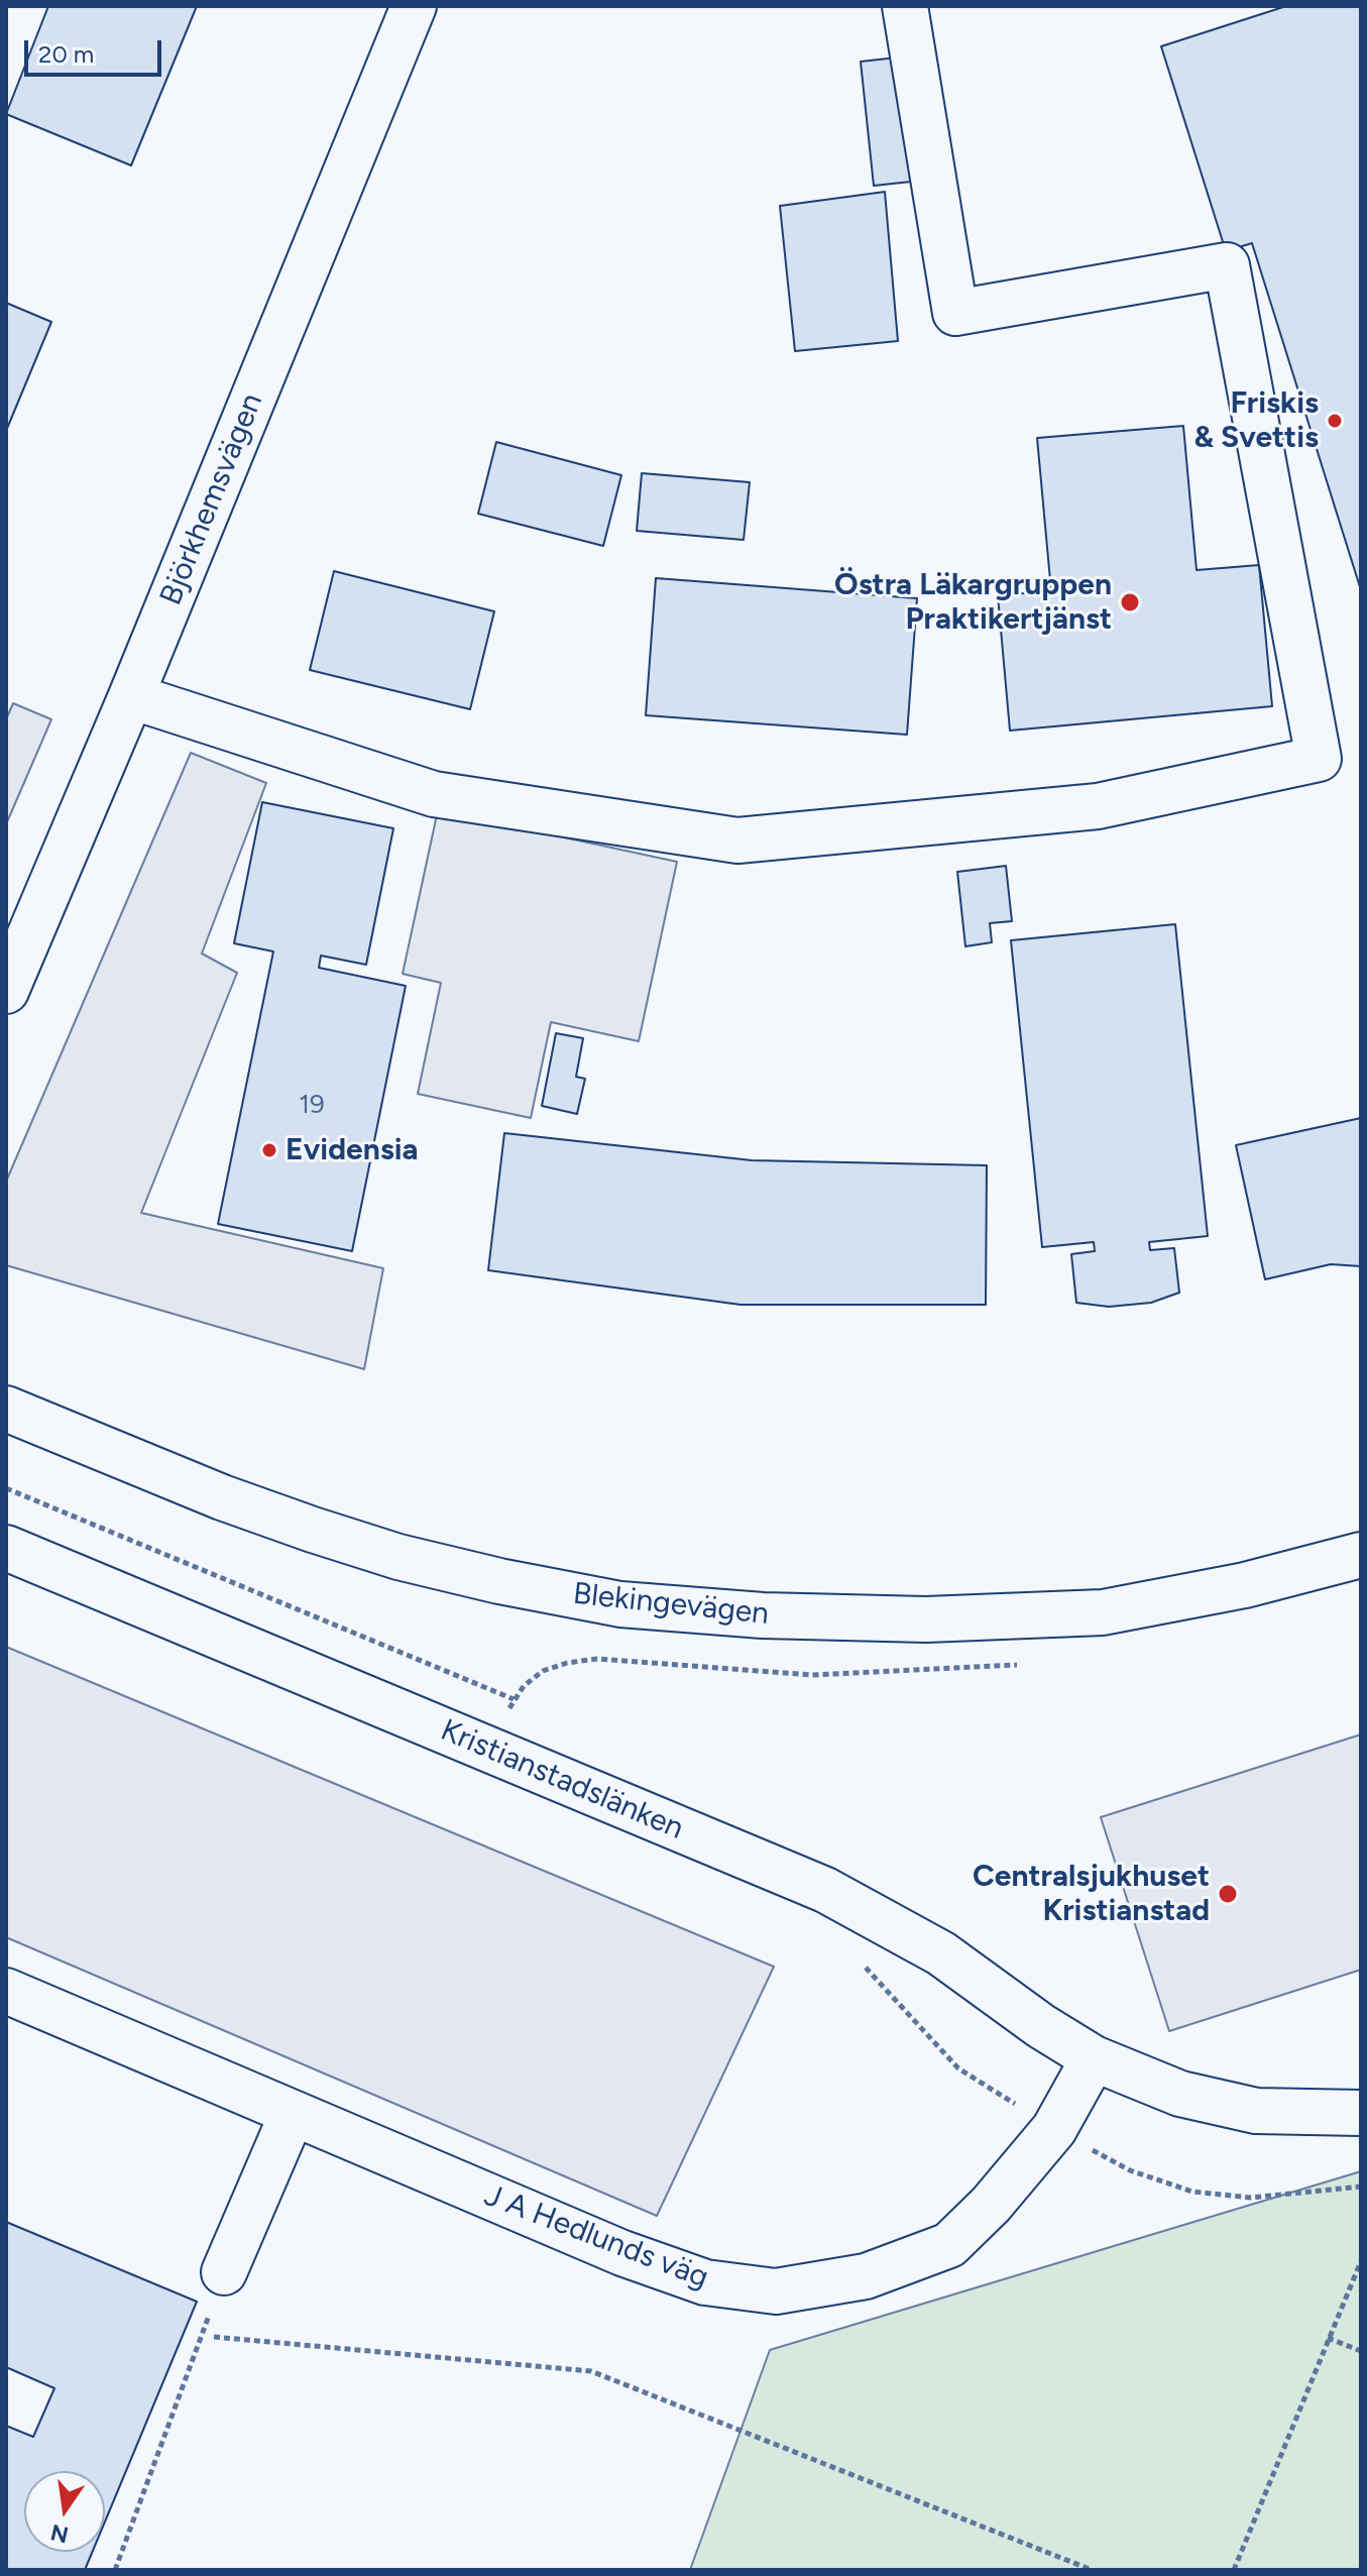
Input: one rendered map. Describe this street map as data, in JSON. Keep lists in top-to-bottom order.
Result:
{
  "streets": {
    "street": [
      "Björkhemsvägen",
      "Blekingevägen",
      "Kristianstadslänken",
      "J A Hedlunds väg"
    ]
  },
  "crossings": [
    ["Kristianstadslänken", "J A Hedlunds väg"]
  ],
  "places": [
    "Friskis & Svettis",
    "Östra Läkargruppen Praktikertjänst",
    "Evidensia",
    "Centralsjukhuset Kristianstad"
  ],
  "house_numbers": ["19"],
  "scale_bar": "20 m",
  "north": "bottom"
}
